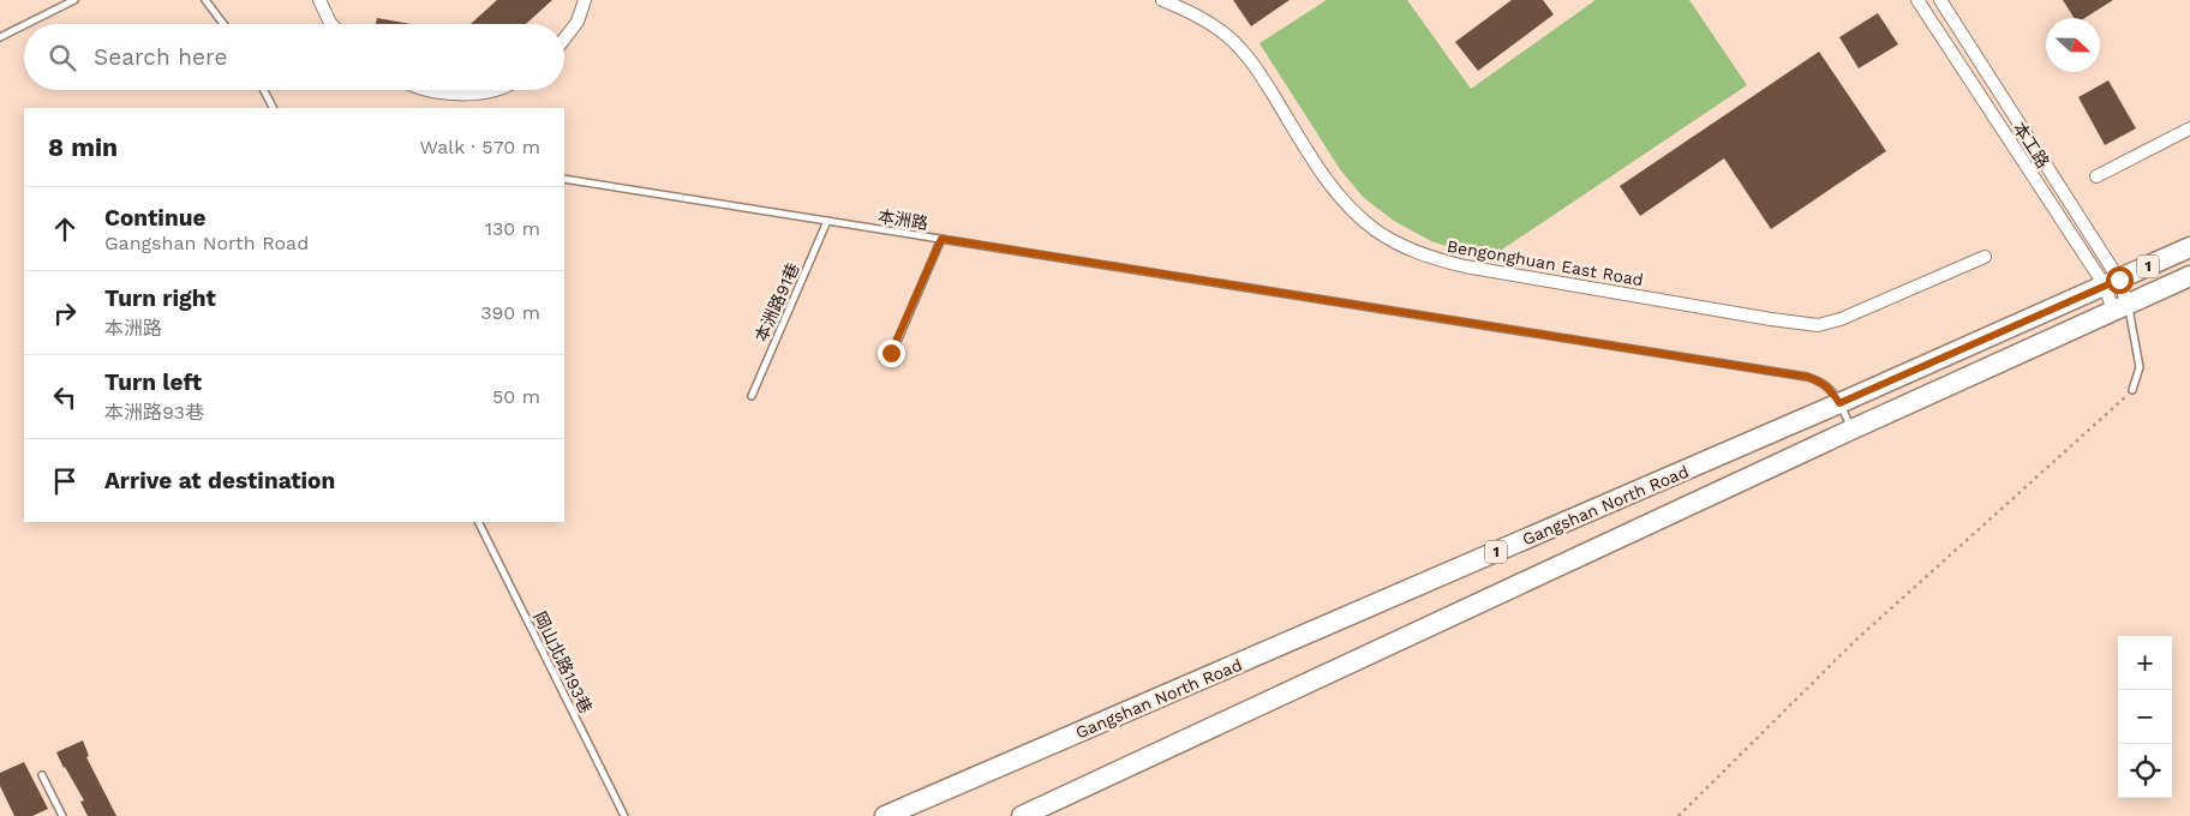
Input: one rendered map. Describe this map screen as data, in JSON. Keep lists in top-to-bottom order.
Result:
{
  "streets": {
    "main road": ["1", "Gangshan North Road"],
    "street": ["本工路", "Bengonghuan East Road"],
    "lane": ["本洲路", "本洲路91巷", "岡山北路193巷"]
  },
  "crossings": [
    ["本工路", "Gangshan North Road"],
    ["本洲路", "本洲路91巷"],
    ["本洲路", "Gangshan North Road"]
  ],
  "north": "right",
  "page": {
    "search": "Search here",
    "heading": ["8 min", "Walk · 570 m"],
    "list": [
      ["Continue", "Gangshan North Road", "130 m"],
      ["Turn right", "本洲路", "390 m"],
      ["Turn left", "本洲路93巷", "50 m"],
      "Arrive at destination"
    ],
    "map_buttons": ["+", "−"]
  }
}
